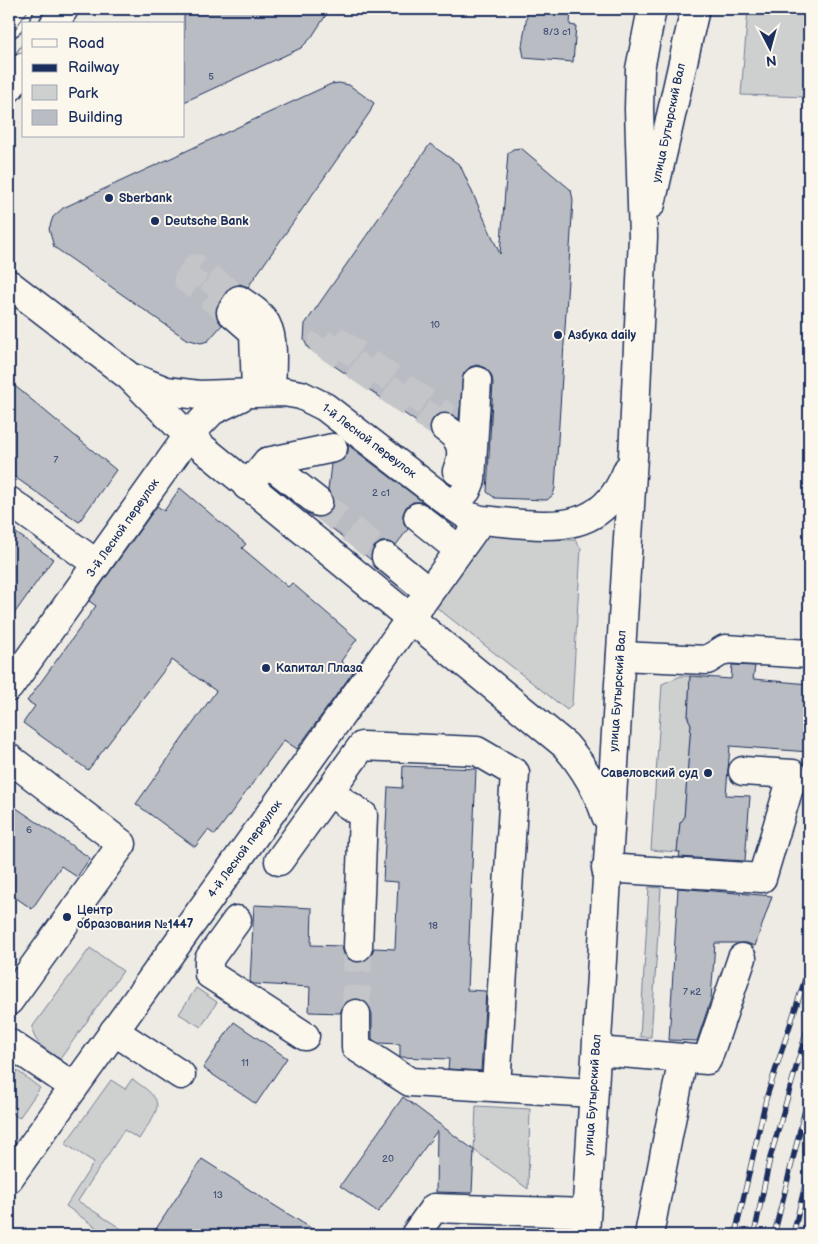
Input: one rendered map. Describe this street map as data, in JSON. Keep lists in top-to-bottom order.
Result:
{
  "streets": {
    "street": [
      "улица Бутырский Вал",
      "1-й Лесной переулок",
      "3-й Лесной переулок",
      "4-й Лесной переулок"
    ]
  },
  "crossings": [
    ["улица Бутырский Вал", "1-й Лесной переулок"],
    ["1-й Лесной переулок", "3-й Лесной переулок"],
    ["1-й Лесной переулок", "4-й Лесной переулок"]
  ],
  "places": [
    "Sberbank",
    "Deutsche Bank",
    "Азбука daily",
    "Капитал Плаза",
    "Савеловский cуд",
    "Центр образования №1447"
  ],
  "house_numbers": [
    "8/3 с1",
    "5",
    "10",
    "7",
    "2 c1",
    "6",
    "18",
    "7 к2",
    "11",
    "20",
    "13"
  ],
  "legend": [
    "Road",
    "Railway",
    "Park",
    "Building"
  ],
  "north": "bottom"
}
